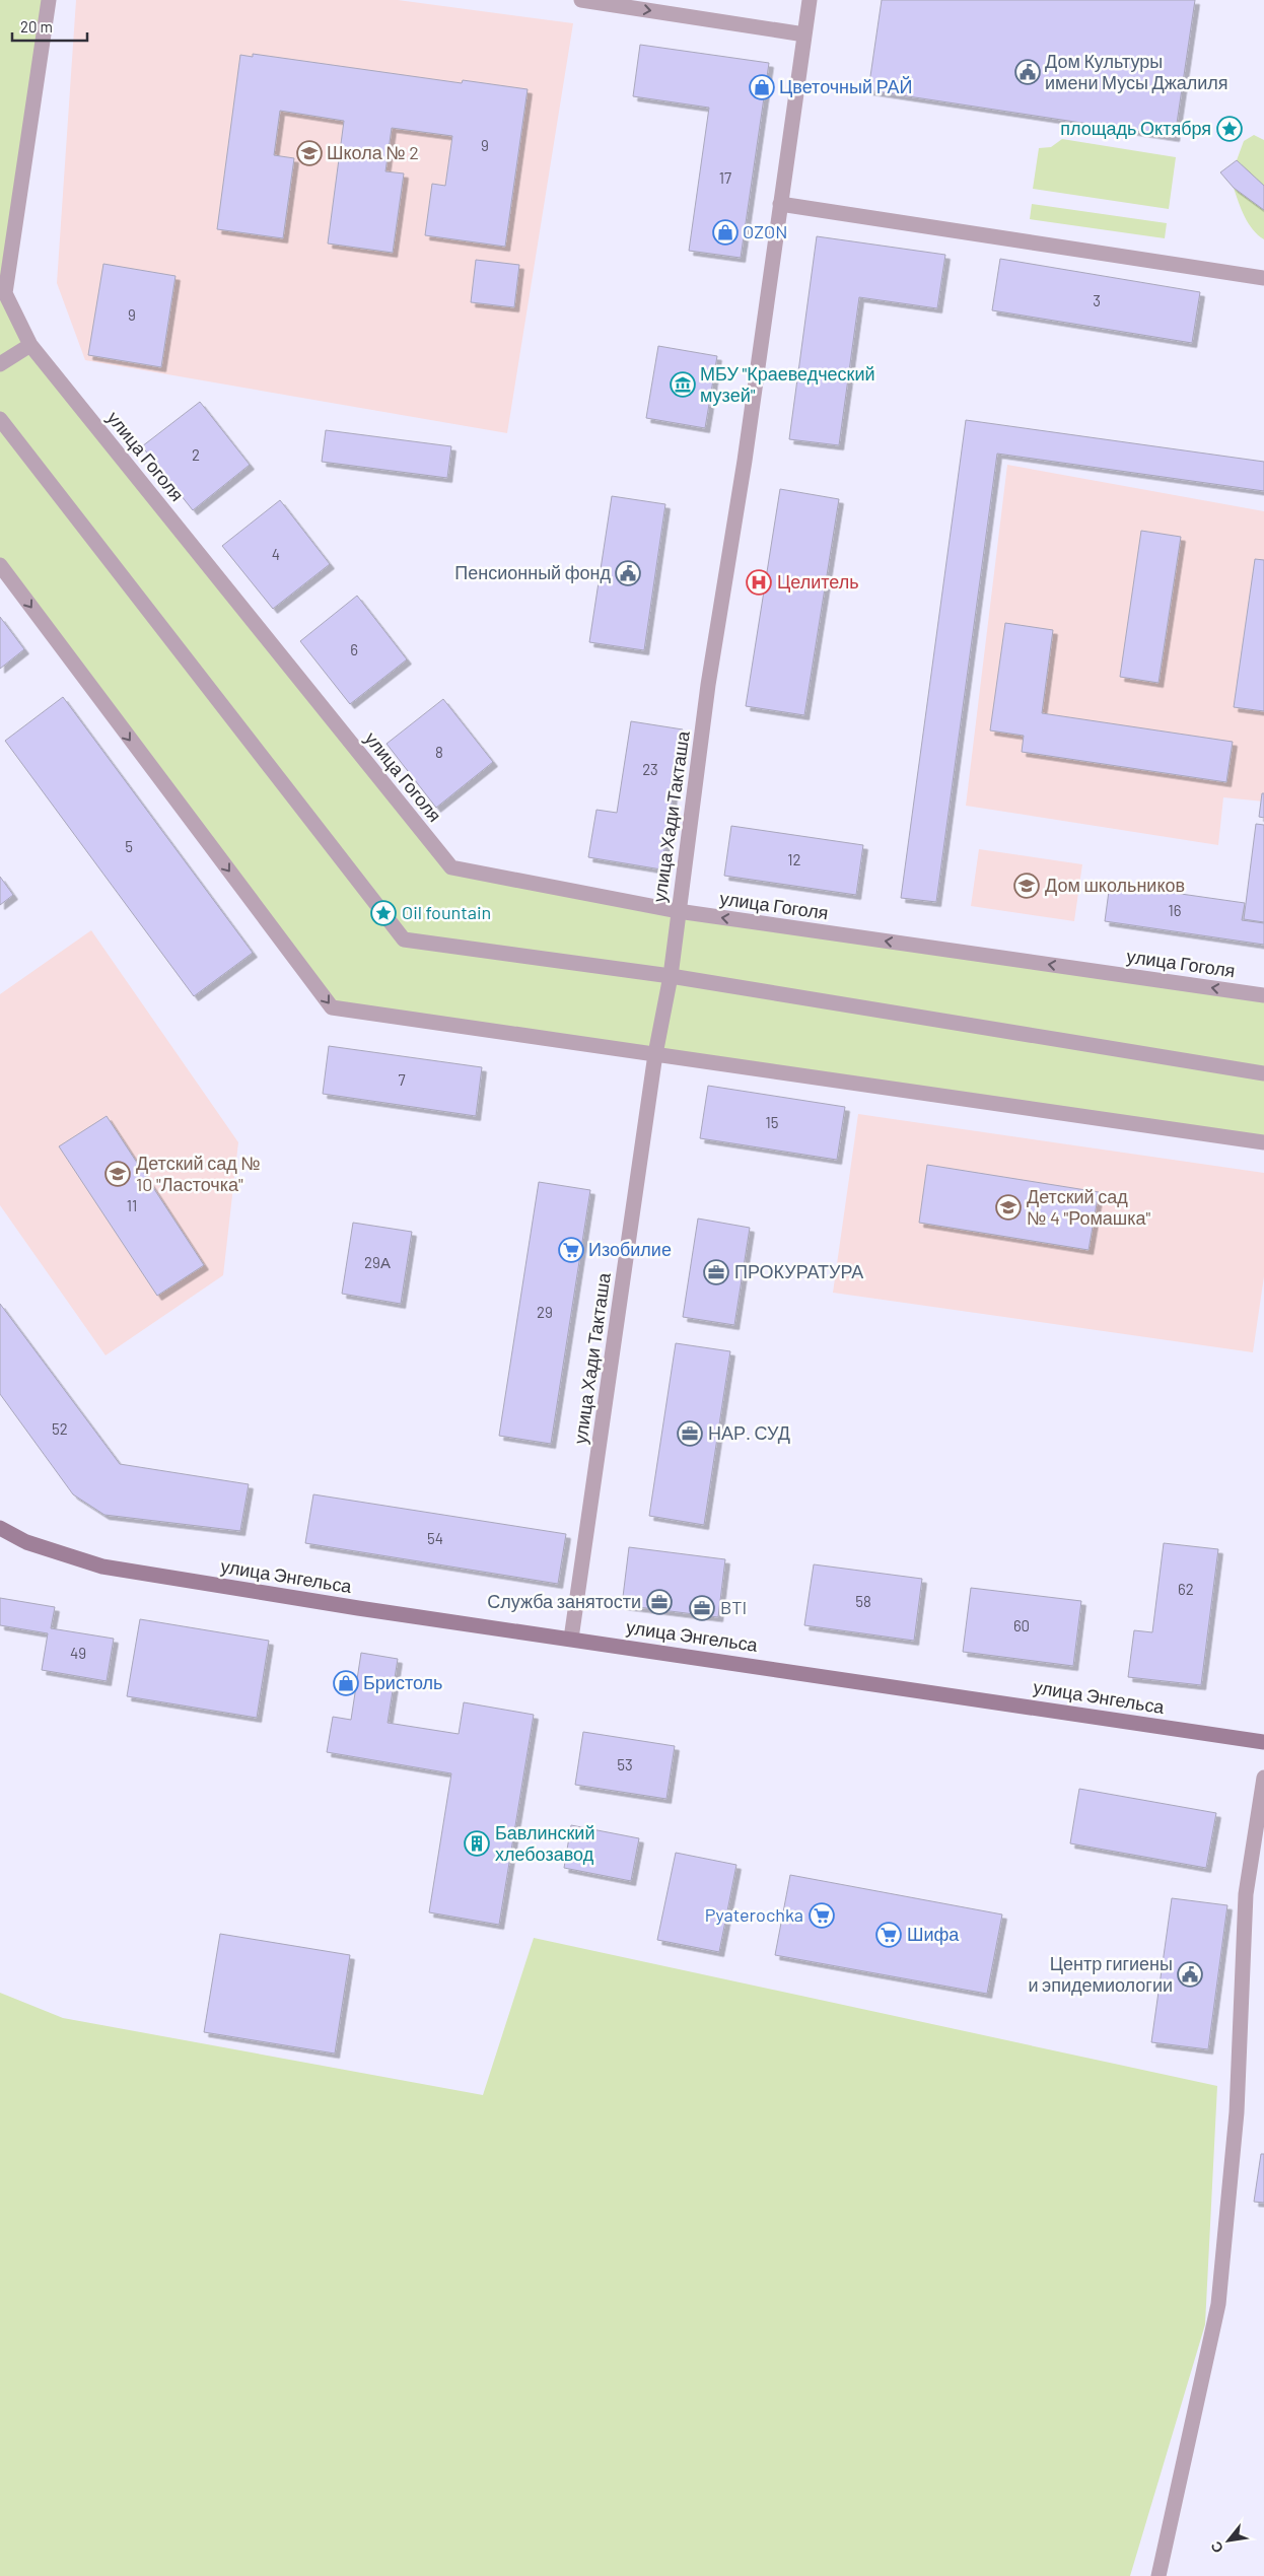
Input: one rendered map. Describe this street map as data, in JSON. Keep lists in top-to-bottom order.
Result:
{
  "streets": {
    "street": ["улица Гоголя", "улица Хади Такташа", "улица Энгельса"]
  },
  "crossings": [
    ["улица Гоголя", "улица Хади Такташа"],
    ["улица Хади Такташа", "улица Энгельса"]
  ],
  "places": {
    "public building": ["Дом Культуры имени Мусы Джалиля", "Пенсионный фонд", "Центр гигиены и эпидемиологии"],
    "shop": ["Цветочный РАЙ", "OZON", "Бристоль"],
    "place": ["площадь Октября", "Oil fountain"],
    "school or university": [
      "Школа № 2",
      "Дом школьников",
      "Детский сад № 10 \"Ласточка\"",
      "Детский сад № 4 \"Ромашка\""
    ],
    "museum": ["МБУ \"Краеведческий музей\""],
    "hospital": ["Целитель"],
    "supermarket": ["Изобилие", "Pyaterochka", "Шифа"],
    "office": [
      "ПРОКУРАТУРА",
      "НАР. СУД",
      "Служба занятости",
      "BTI"
    ],
    "building": ["Бавлинский хлебозавод"]
  },
  "house_numbers": [
    "9",
    "17",
    "3",
    "9",
    "2",
    "4",
    "6",
    "8",
    "23",
    "5",
    "12",
    "16",
    "7",
    "15",
    "11",
    "29А",
    "29",
    "52",
    "54",
    "62",
    "58",
    "60",
    "49",
    "53"
  ],
  "scale_bar": "20 m",
  "north": "bottom left"
}
